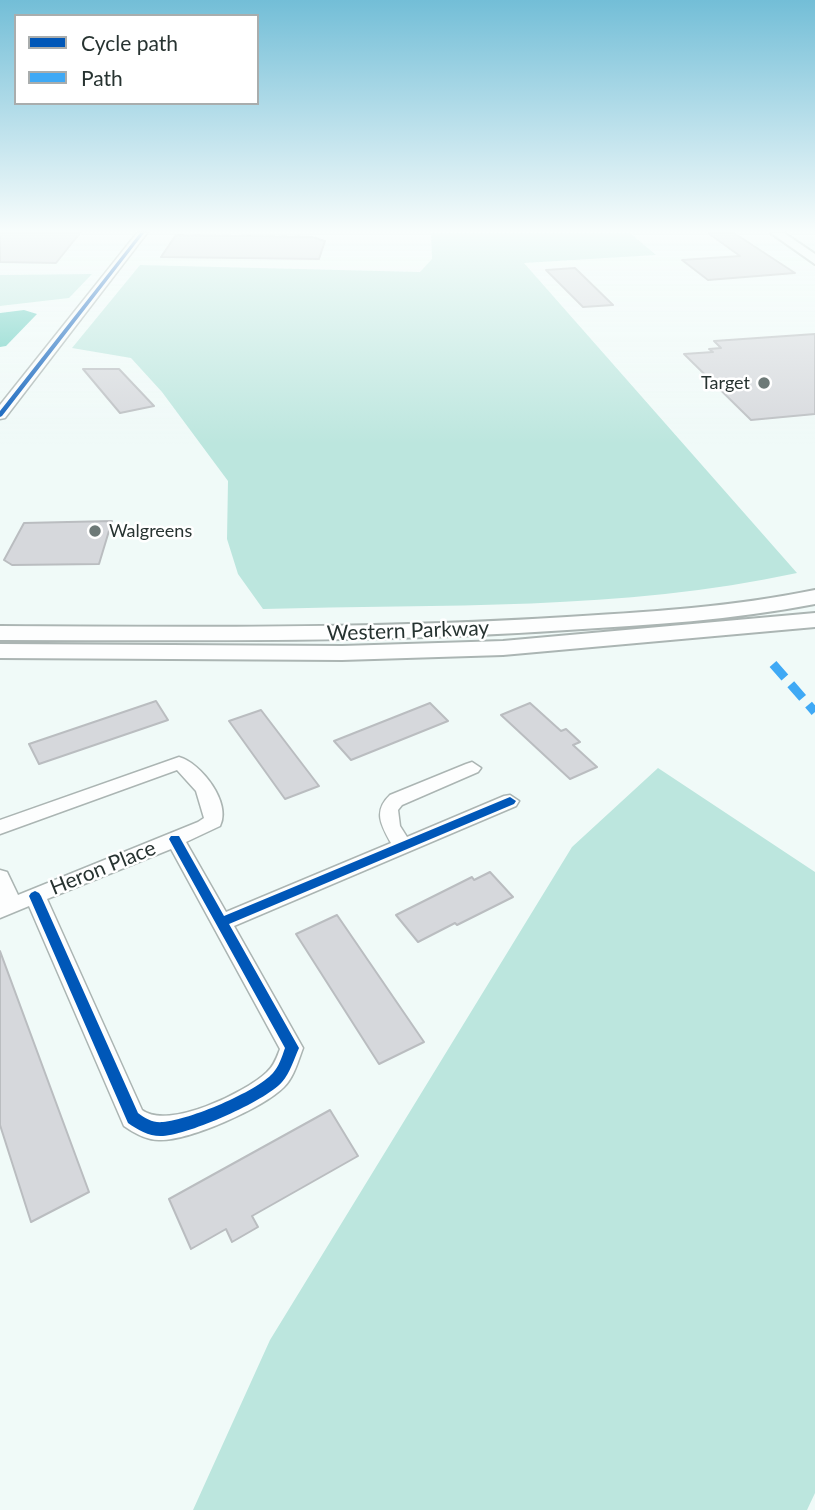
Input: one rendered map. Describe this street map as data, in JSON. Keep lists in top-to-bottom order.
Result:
{
  "streets": {
    "main road": ["Western Parkway"],
    "street": ["Heron Place"]
  },
  "places": ["Target", "Walgreens"],
  "legend": ["Cycle path", "Path"]
}
